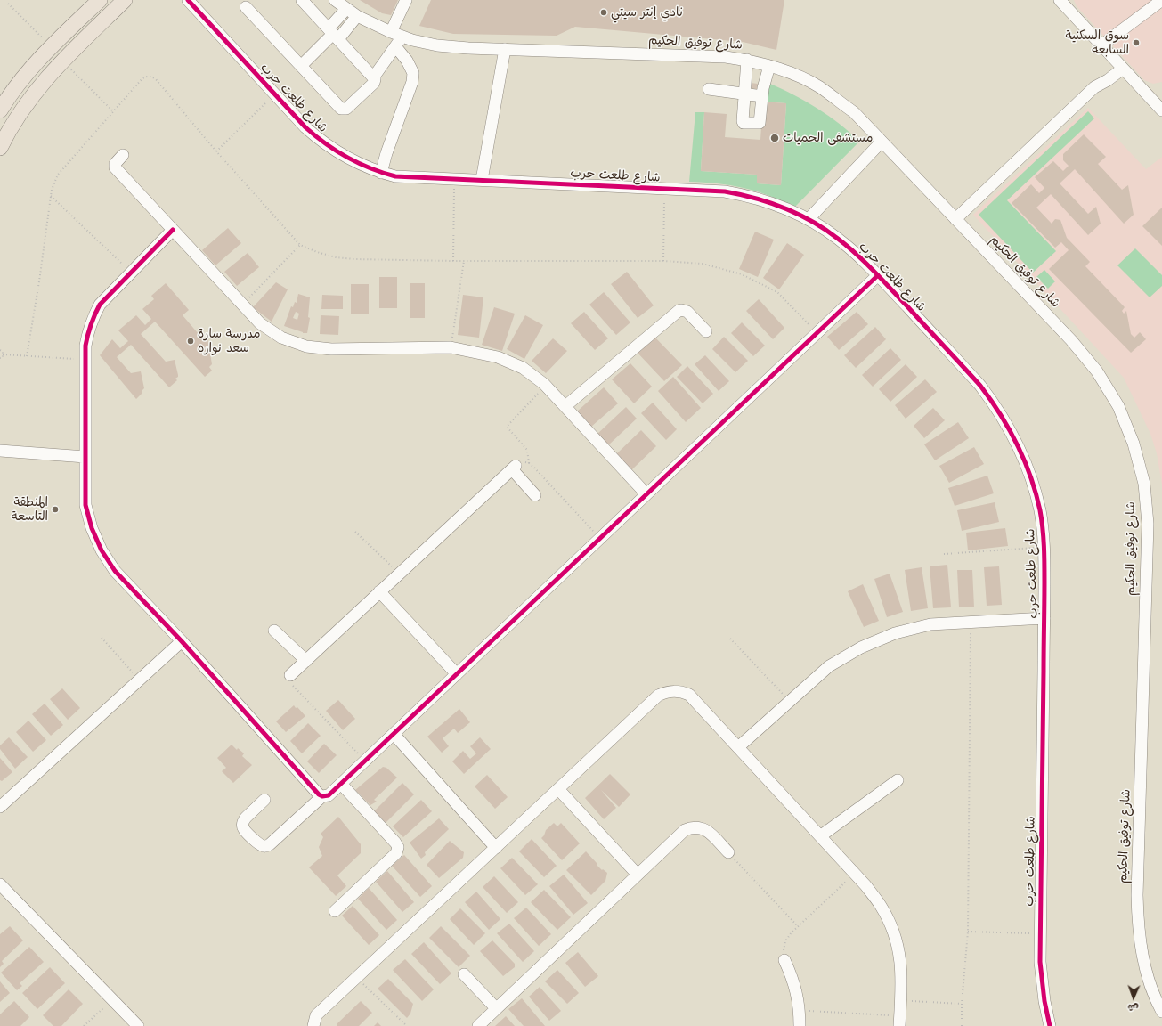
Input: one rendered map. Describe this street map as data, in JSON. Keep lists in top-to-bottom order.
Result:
{
  "streets": {
    "street": ["شارع توفيق الحكيم", "شارع طلعت حرب"]
  },
  "places": [
    "نادي إنتر سيتي",
    "سوق السكنية السابعة",
    "مستشفى الحميات",
    "مدرسة سارة سعد نواره",
    "المنطقة التاسعة"
  ],
  "north": "bottom"
}
